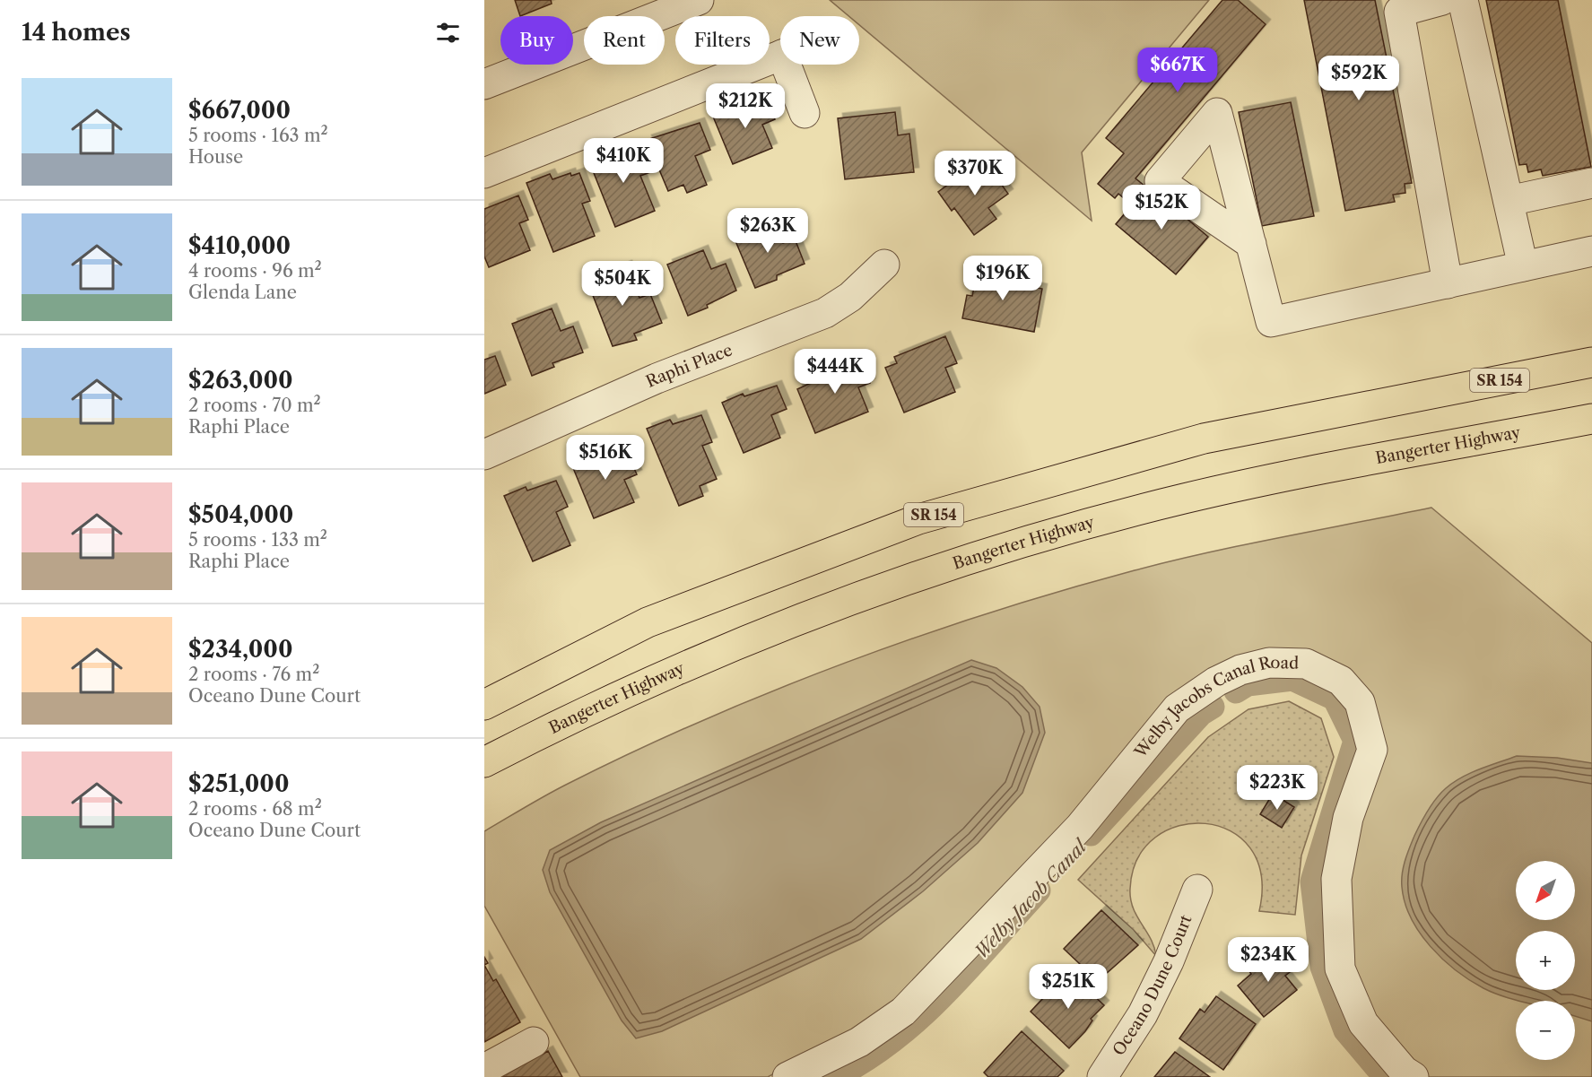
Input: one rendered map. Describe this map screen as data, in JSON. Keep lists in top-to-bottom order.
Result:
{
  "streets": {
    "highway": ["SR 154", "Bangerter Highway"],
    "street": ["Raphi Place", "Welby Jacobs Canal Road", "Oceano Dune Court"]
  },
  "water": ["Welby Jacob Canal"],
  "north": "bottom left",
  "page": {
    "heading": "14 homes",
    "chip": [
      "Buy",
      "Rent",
      "Filters",
      "New"
    ],
    "price": [
      "$667K",
      "$592K",
      "$212K",
      "$410K",
      "$370K",
      "$152K",
      "$263K",
      "$196K",
      "$504K",
      "$444K",
      "$516K",
      "$223K",
      "$234K",
      "$251K"
    ],
    "list": [
      {
        "name": "$667,000",
        "note": "5 rooms · 163 m² · House"
      },
      {
        "name": "$410,000",
        "note": "4 rooms · 96 m² · Glenda Lane"
      },
      {
        "name": "$263,000",
        "note": "2 rooms · 70 m² · Raphi Place"
      },
      {
        "name": "$504,000",
        "note": "5 rooms · 133 m² · Raphi Place"
      },
      {
        "name": "$234,000",
        "note": "2 rooms · 76 m² · Oceano Dune Court"
      },
      {
        "name": "$251,000",
        "note": "2 rooms · 68 m² · Oceano Dune Court"
      }
    ],
    "map_buttons": ["+", "−"]
  }
}
